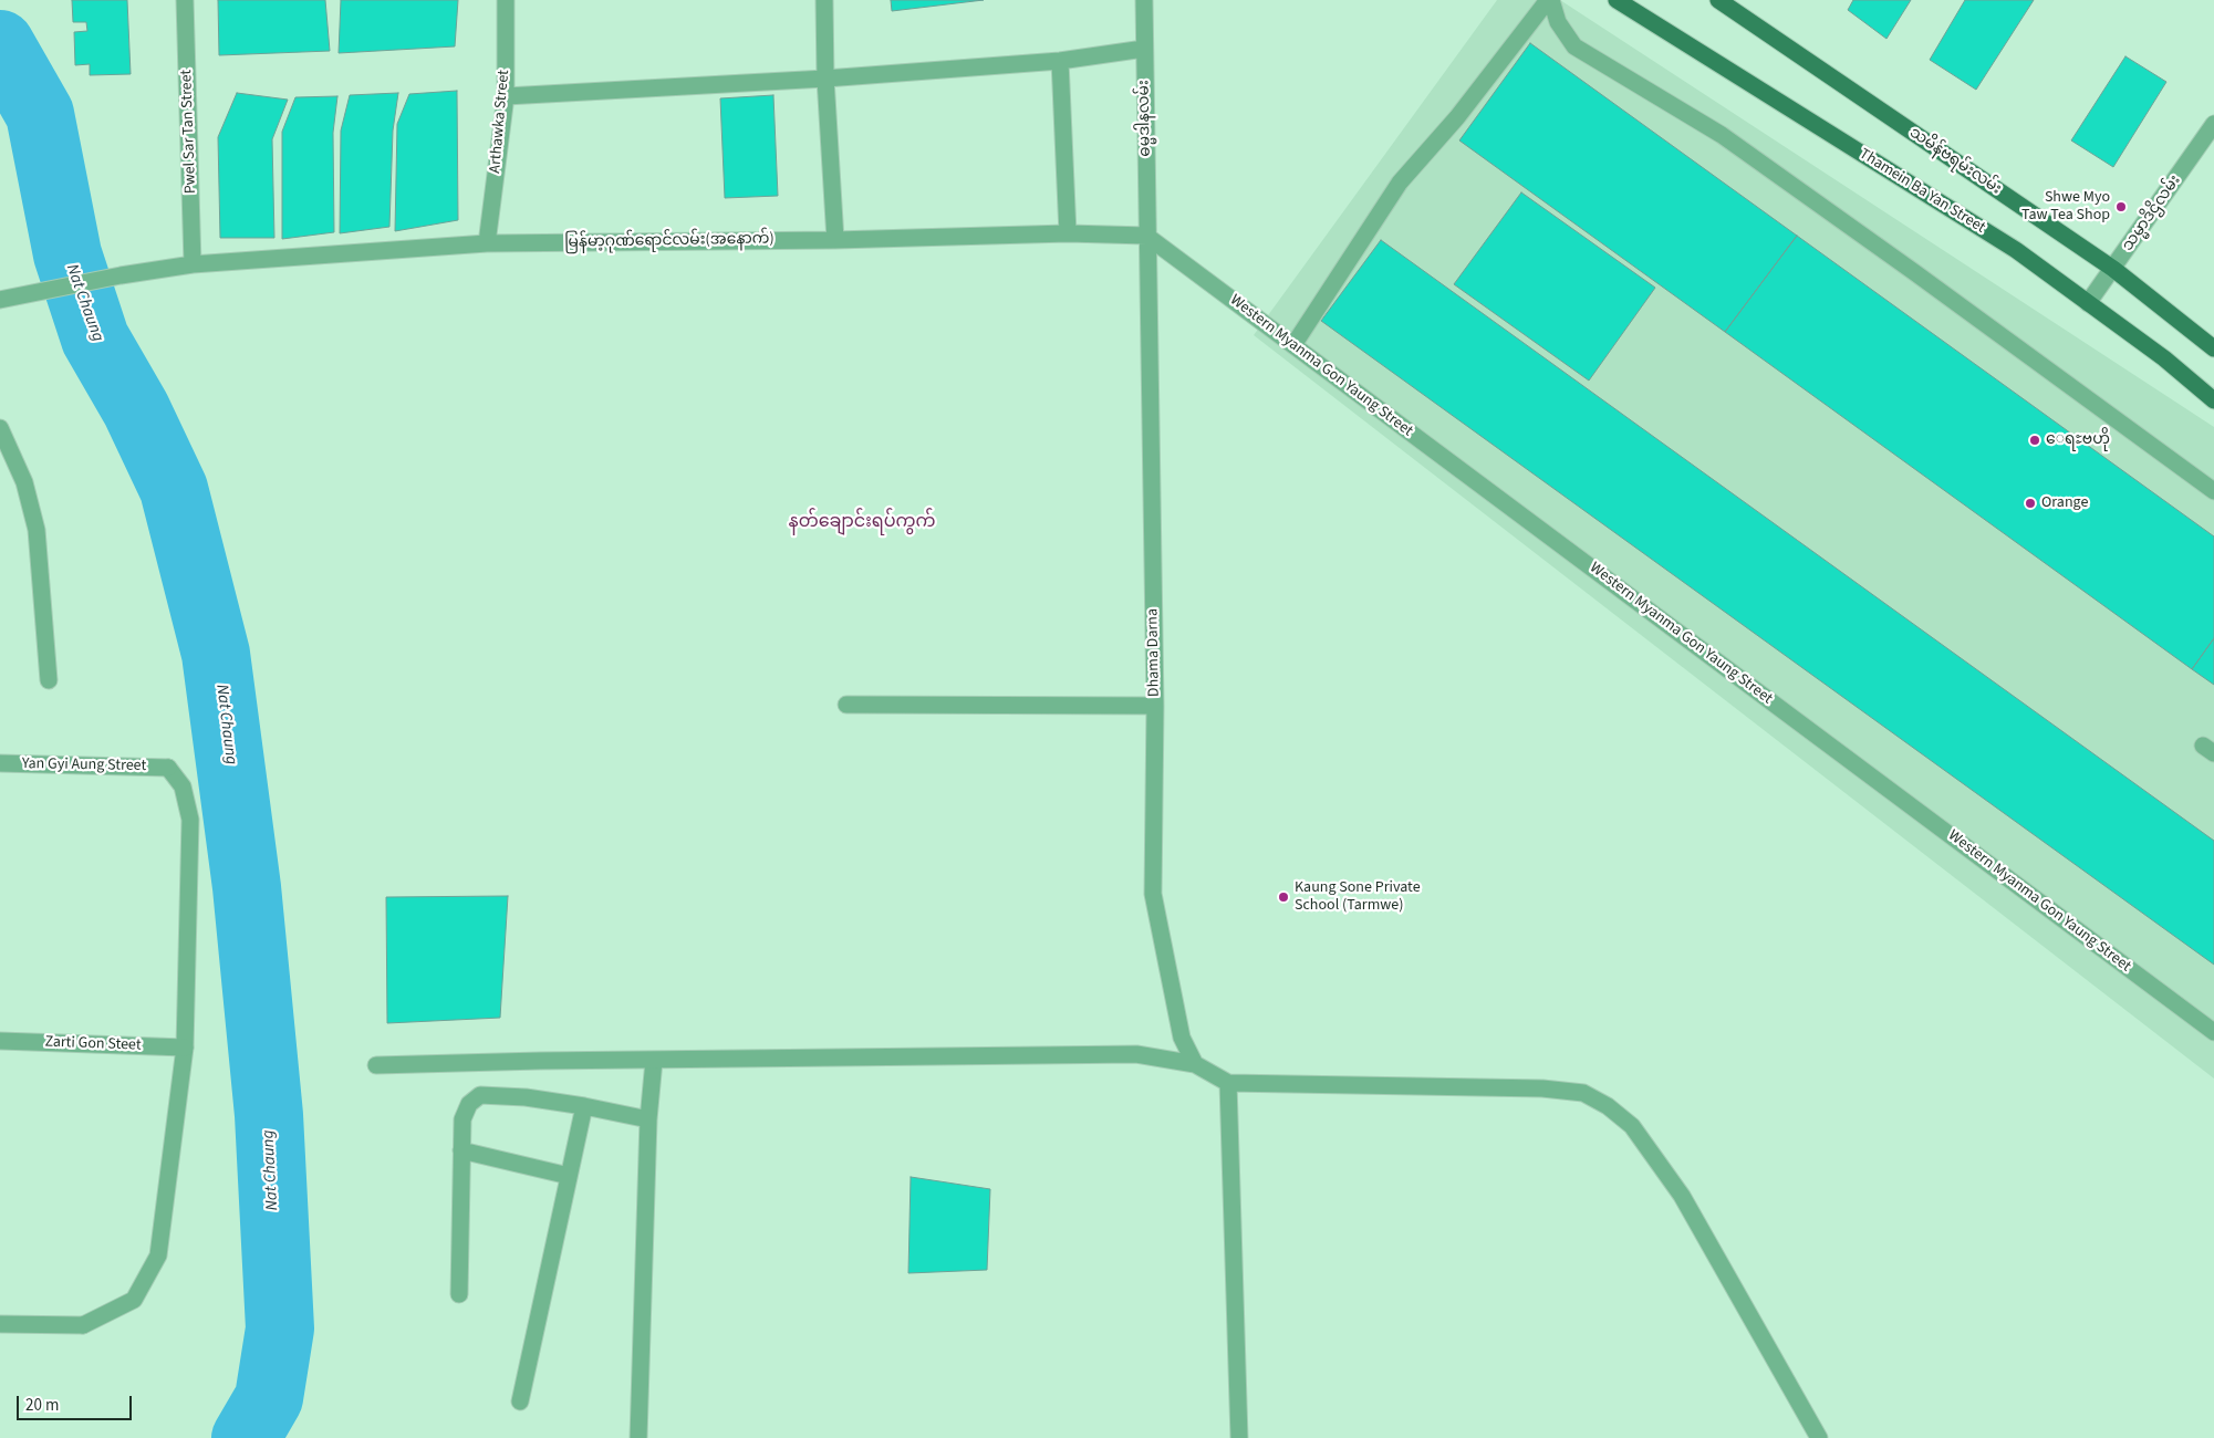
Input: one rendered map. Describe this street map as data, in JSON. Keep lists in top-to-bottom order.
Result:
{
  "streets": {
    "main road": ["သမိန်ဗရမ်းလမ်း", "Thamein Ba Yan Street"],
    "street": [
      "ဓမ္မဒါနလမ်း",
      "Arthawka Street",
      "Pwel Sar Tan Street",
      "သမ္မာဒိဌိလမ်း",
      "မြန်မာ့ဂုဏ်ရောင်လမ်း(အနောက်)",
      "Western Myanma Gon Yaung Street",
      "Dhama Darna",
      "Yan Gyi Aung Street",
      "Zarti Gon Steet"
    ]
  },
  "crossings": [
    ["ဓမ္မဒါနလမ်း", "မြန်မာ့ဂုဏ်ရောင်လမ်း(အနောက်)"],
    ["ဓမ္မဒါနလမ်း", "Western Myanma Gon Yaung Street"],
    ["ဓမ္မဒါနလမ်း", "Dhama Darna"],
    ["Arthawka Street", "မြန်မာ့ဂုဏ်ရောင်လမ်း(အနောက်)"],
    ["Pwel Sar Tan Street", "မြန်မာ့ဂုဏ်ရောင်လမ်း(အနောက်)"],
    ["သမိန်ဗရမ်းလမ်း", "သမ္မာဒိဌိလမ်း"],
    ["Thamein Ba Yan Street", "သမ္မာဒိဌိလမ်း"],
    ["မြန်မာ့ဂုဏ်ရောင်လမ်း(အနောက်)", "Western Myanma Gon Yaung Street"],
    ["မြန်မာ့ဂုဏ်ရောင်လမ်း(အနောက်)", "Dhama Darna"],
    ["Western Myanma Gon Yaung Street", "Dhama Darna"],
    ["Yan Gyi Aung Street", "Zarti Gon Steet"]
  ],
  "districts": ["နတ်ချောင်းရပ်ကွက်"],
  "water": ["Nat Chaung"],
  "places": [
    "Shwe Myo Taw Tea Shop",
    "ေရႊဗဟို",
    "Orange",
    "Kaung Sone Private School (Tarmwe)"
  ],
  "scale_bar": "20 m"
}
